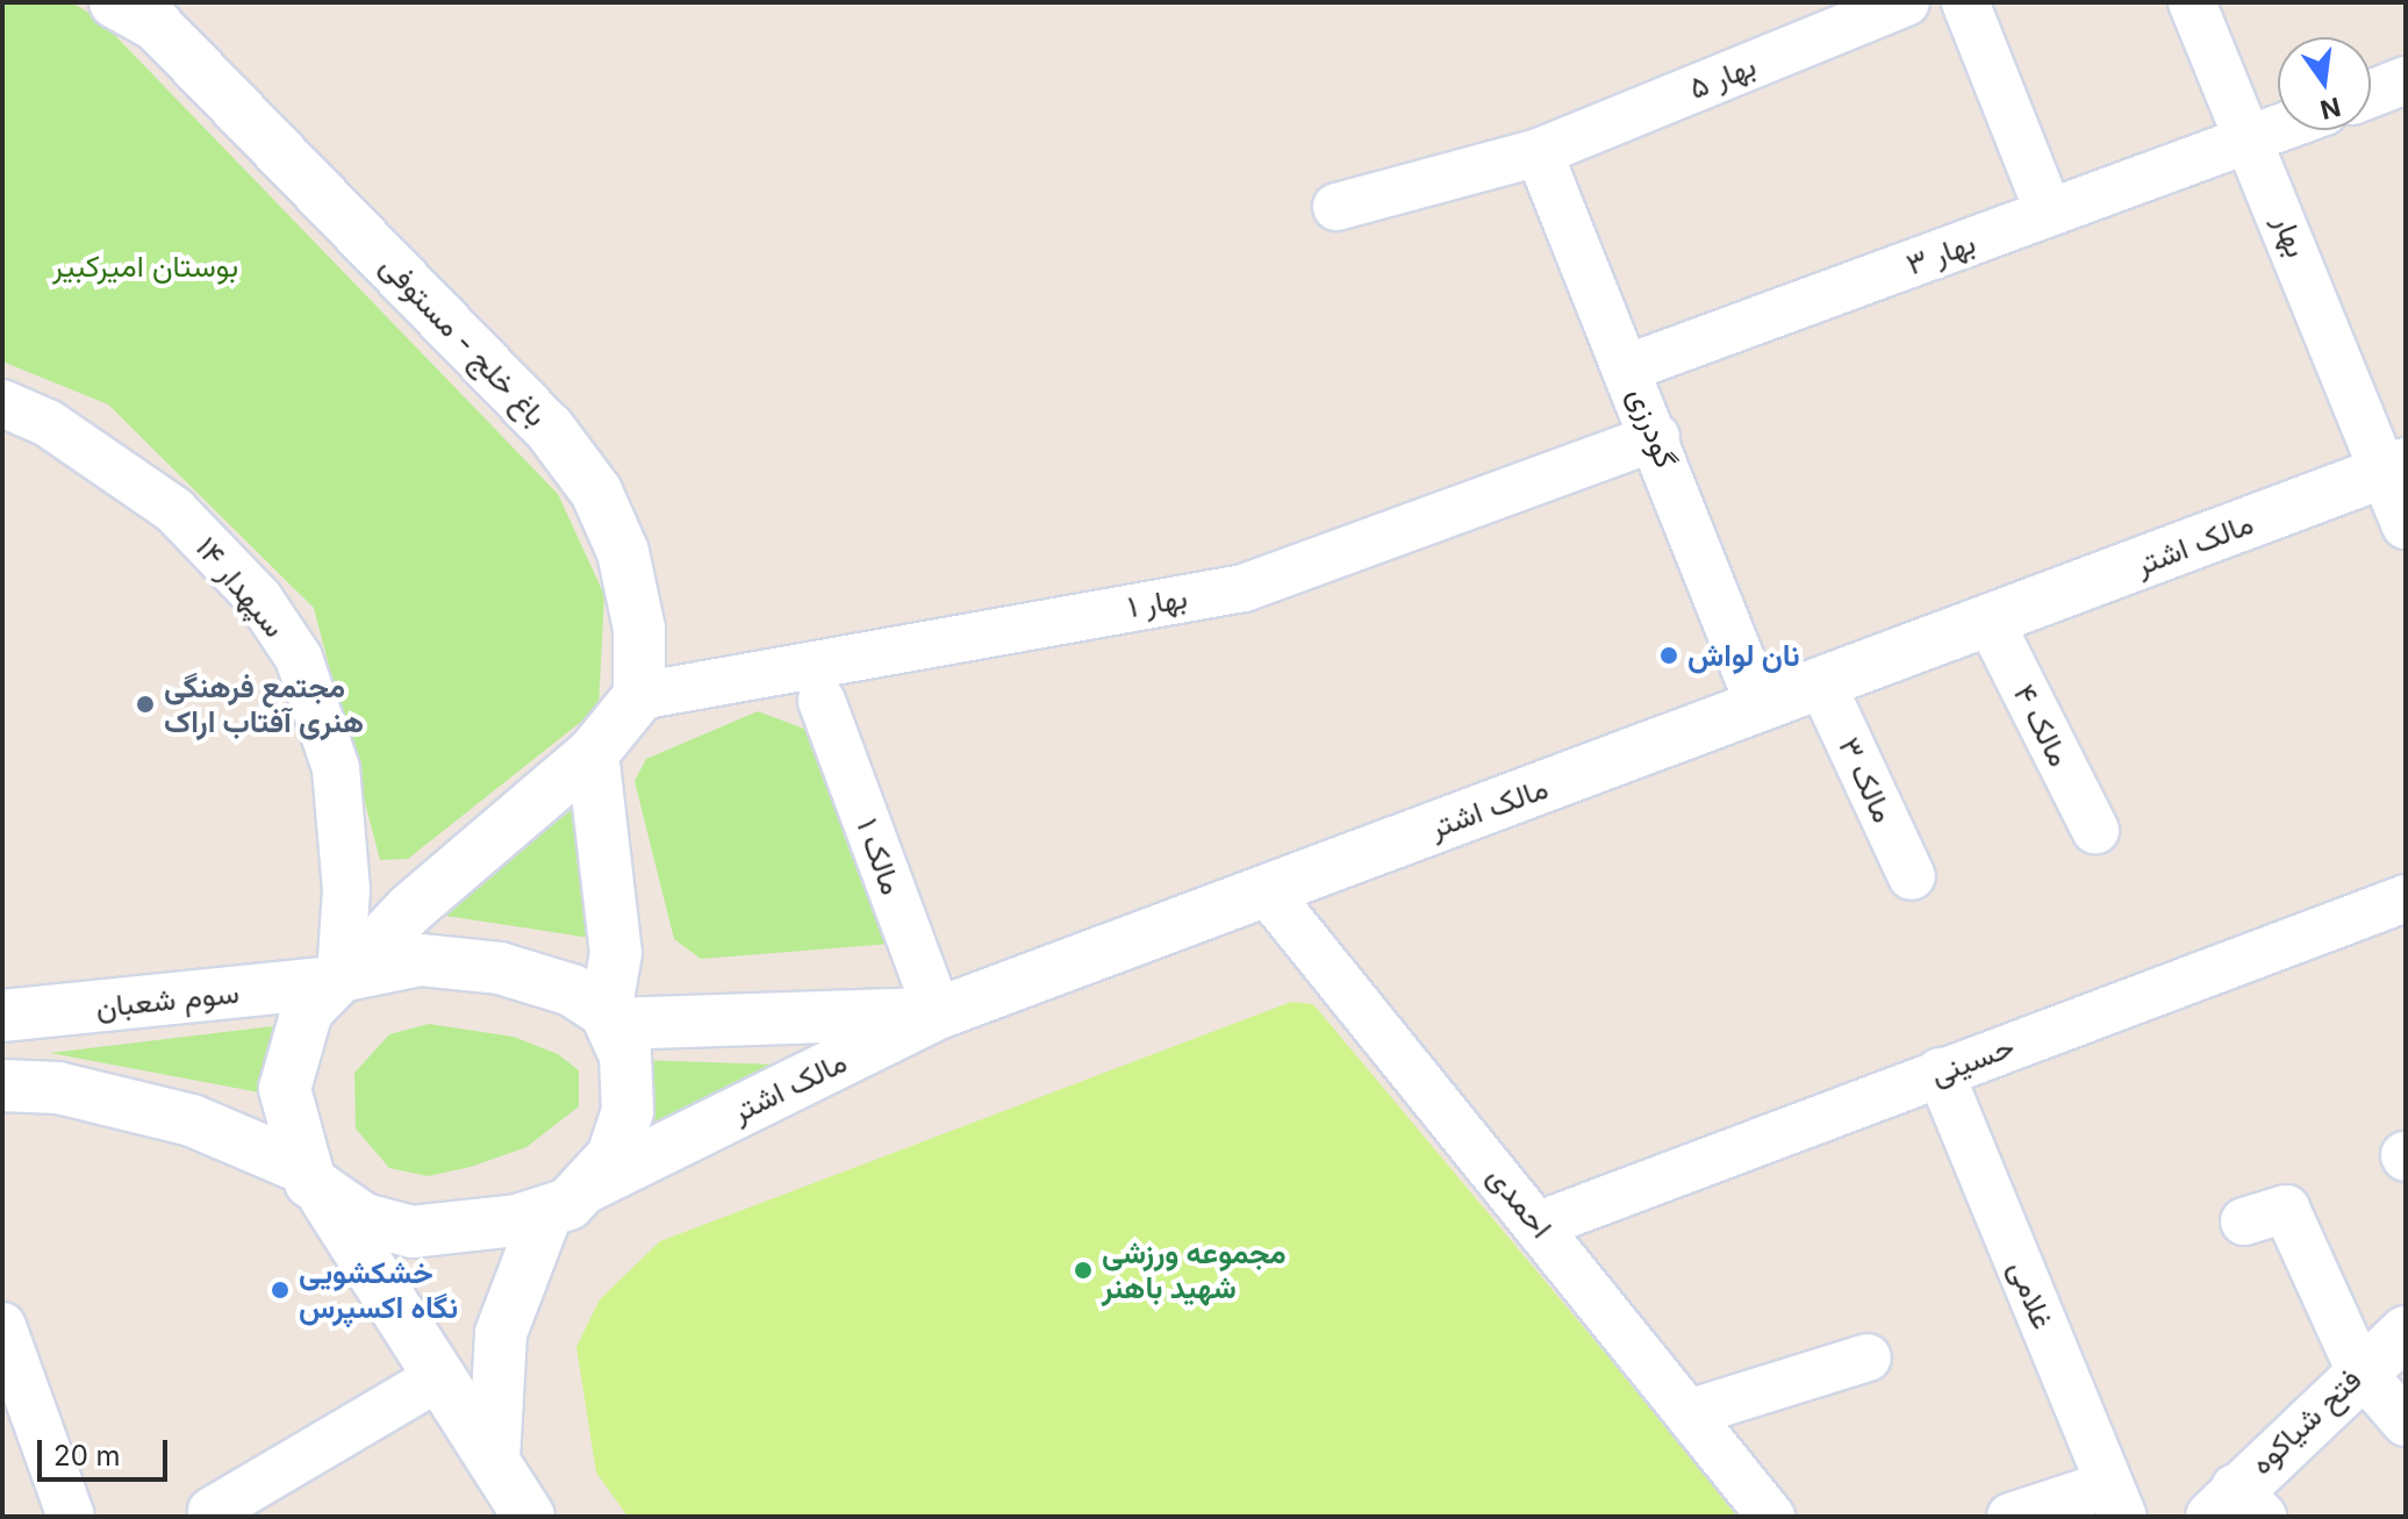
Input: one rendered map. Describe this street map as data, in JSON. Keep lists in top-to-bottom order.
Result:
{
  "streets": {
    "street": [
      "بهار ۵",
      "بهار",
      "بهار ۳",
      "باغ خلج - مستوفی",
      "گودرزی",
      "مالک اشتر",
      "سپهدار ۱۴",
      "بهار ۱",
      "مالک ۴",
      "مالک ۳",
      "مالک ۱",
      "سوم شعبان",
      "حسینی",
      "احمدی",
      "غلامی",
      "فتح شیاکوه"
    ]
  },
  "crossings": [
    ["بهار ۵", "گودرزی"],
    ["بهار", "بهار ۳"],
    ["بهار", "مالک اشتر"],
    ["بهار ۳", "گودرزی"],
    ["باغ خلج - مستوفی", "بهار ۱"],
    ["گودرزی", "مالک اشتر"],
    ["گودرزی", "بهار ۱"],
    ["مالک اشتر", "سپهدار ۱۴"],
    ["مالک اشتر", "مالک ۴"],
    ["مالک اشتر", "مالک ۳"],
    ["مالک اشتر", "مالک ۱"],
    ["مالک اشتر", "سوم شعبان"],
    ["مالک اشتر", "احمدی"],
    ["سپهدار ۱۴", "سوم شعبان"],
    ["حسینی", "احمدی"],
    ["حسینی", "غلامی"]
  ],
  "parks": ["بوستان امیرکبیر"],
  "places": [
    "نان لواش",
    "مجتمع فرهنگی هنری آفتاب اراک",
    "مجموعه ورزشی شهید باهنر",
    "خشکشویی نگاه اکسپرس"
  ],
  "scale_bar": "20 m",
  "north": "bottom"
}
